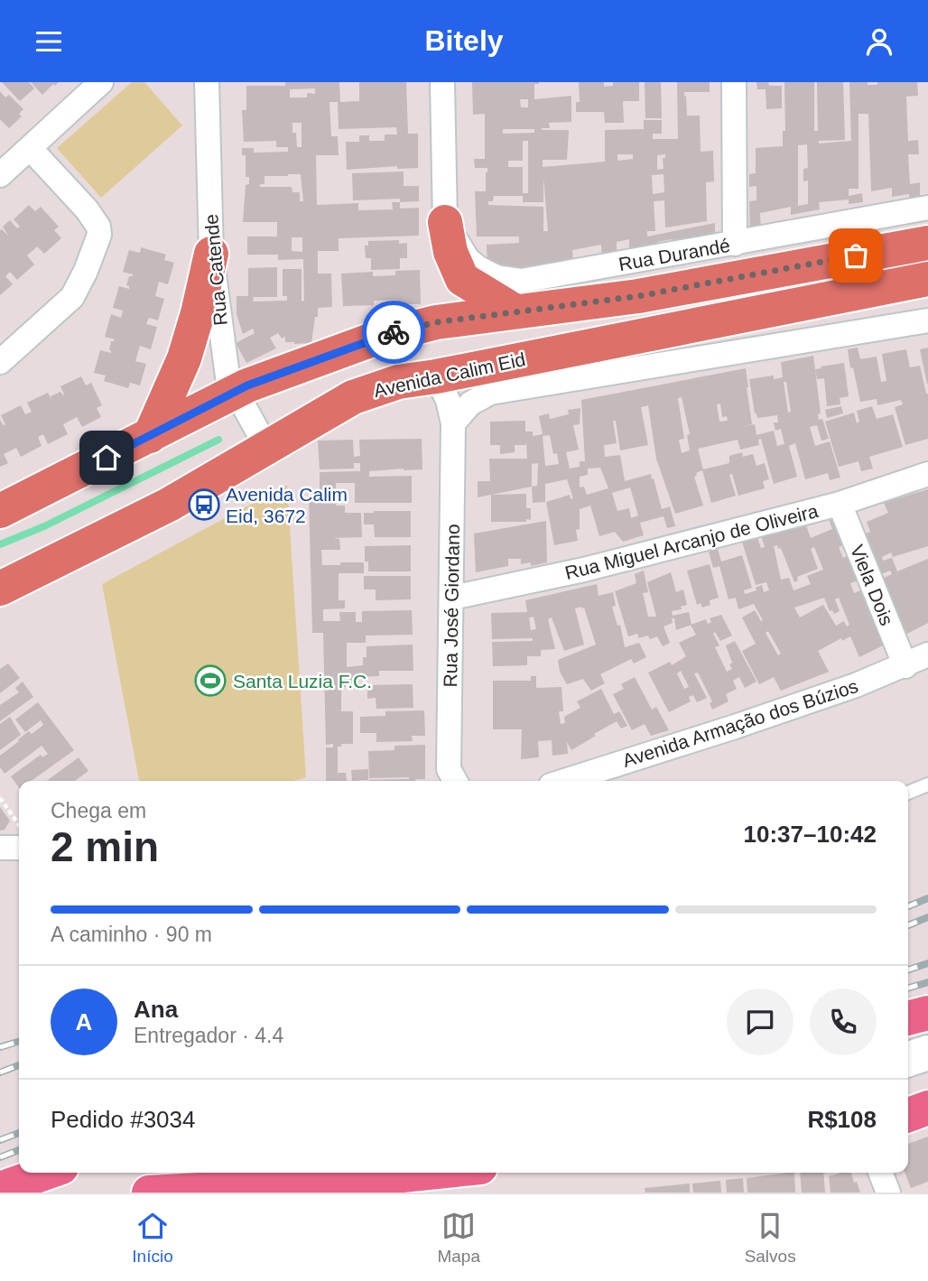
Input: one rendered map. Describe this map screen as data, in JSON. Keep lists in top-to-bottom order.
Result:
{
  "streets": {
    "main road": ["Avenida Calim Eid"],
    "street": [
      "Rua Durandé",
      "Rua Catende",
      "Rua Miguel Arcanjo de Oliveira",
      "Viela Dois",
      "Rua José Giordano",
      "Avenida Armação dos Búzios"
    ]
  },
  "crossings": [
    ["Rua Catende", "Avenida Calim Eid"],
    ["Avenida Calim Eid", "Rua José Giordano"],
    ["Rua Miguel Arcanjo de Oliveira", "Viela Dois"],
    ["Rua Miguel Arcanjo de Oliveira", "Rua José Giordano"],
    ["Viela Dois", "Avenida Armação dos Búzios"]
  ],
  "places": {
    "bus stop": ["Avenida Calim Eid, 3672"],
    "sports": ["Santa Luzia F.C."]
  },
  "page": {
    "header": "Bitely",
    "heading": ["2 min", "Chega em", "10:37–10:42"],
    "panel": [
      "Ana",
      "Entregador · 4.4",
      "Pedido #3034",
      "R$108"
    ],
    "bar": "A caminho · 90 m",
    "round": "A",
    "tabs": ["Início", "Mapa", "Salvos"]
  }
}
